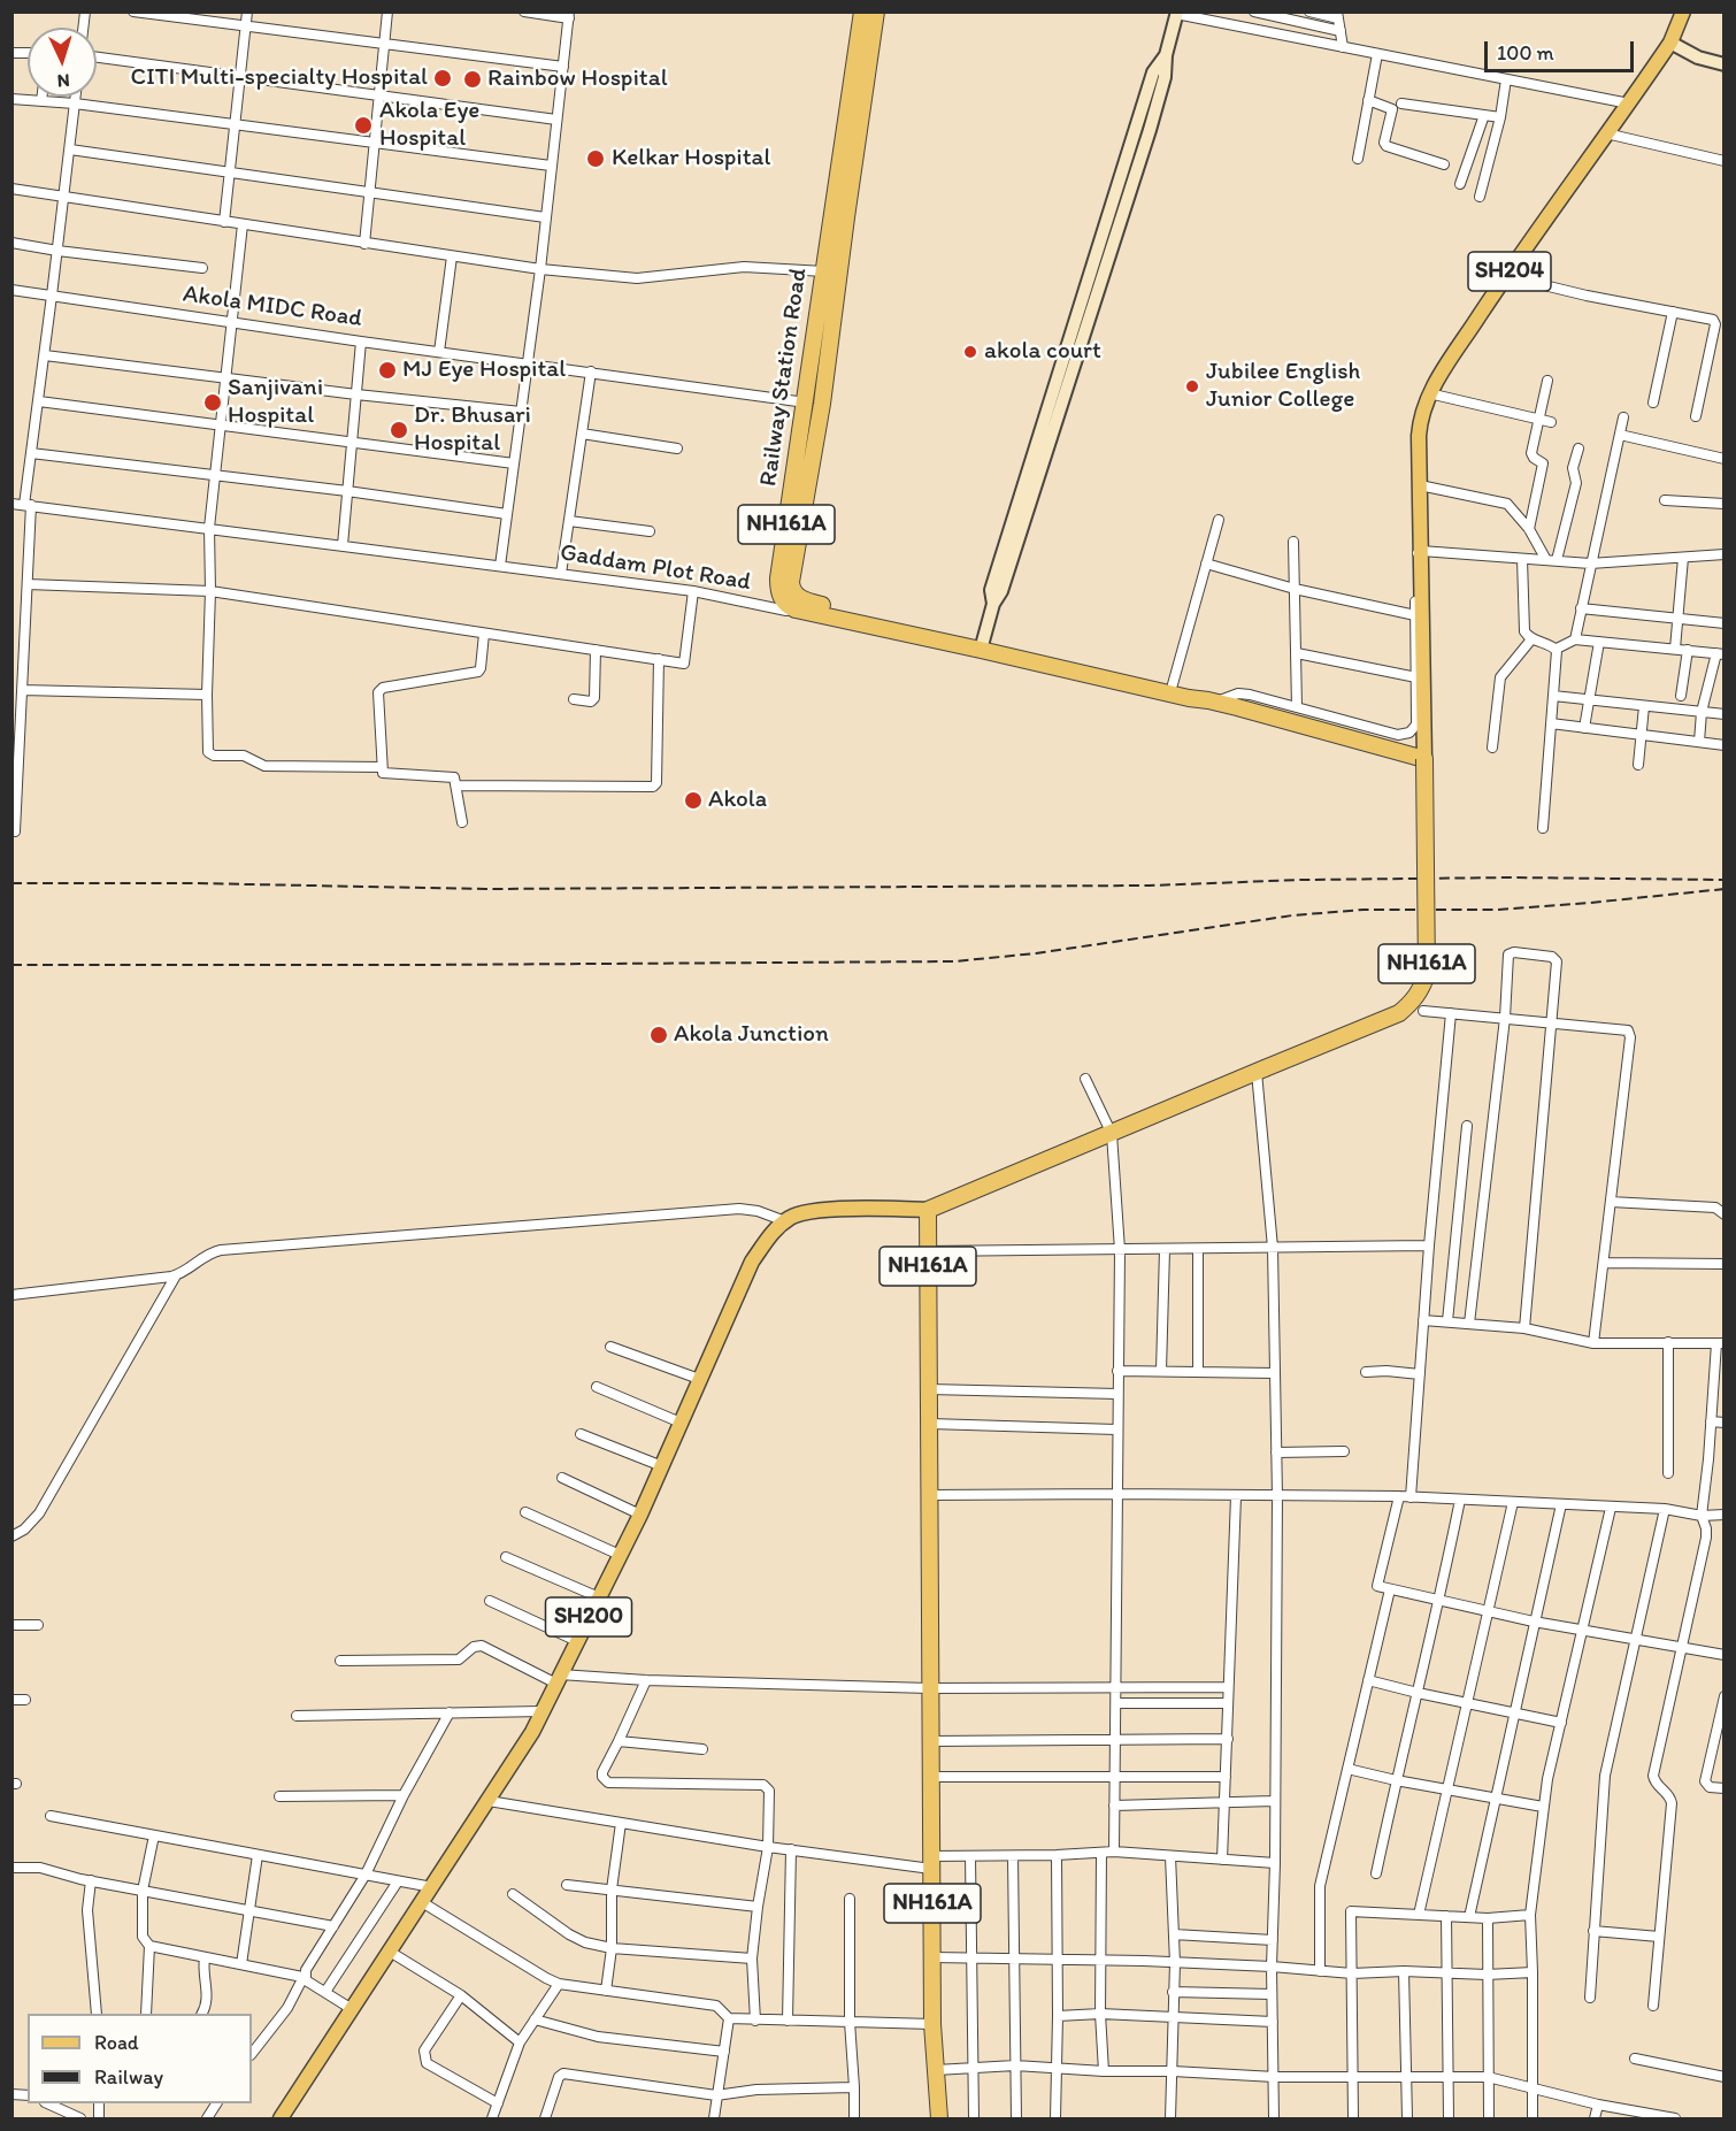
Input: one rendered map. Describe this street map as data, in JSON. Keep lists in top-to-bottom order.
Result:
{
  "streets": {
    "highway": ["Railway Station Road", "NH161A"],
    "main road": ["SH204", "SH200"],
    "street": ["Akola MIDC Road", "Gaddam Plot Road"]
  },
  "crossings": [
    ["SH204", "NH161A"],
    ["Akola MIDC Road", "Railway Station Road"],
    ["Railway Station Road", "Gaddam Plot Road"]
  ],
  "places": [
    "CITI Multi-specialty Hospital",
    "Rainbow Hospital",
    "Akola Eye Hospital",
    "Kelkar Hospital",
    "akola court",
    "MJ Eye Hospital",
    "Jubilee English Junior College",
    "Sanjivani Hospital",
    "Dr. Bhusari Hospital",
    "Akola",
    "Akola Junction"
  ],
  "legend": ["Road", "Railway"],
  "scale_bar": "100 m",
  "north": "bottom"
}
